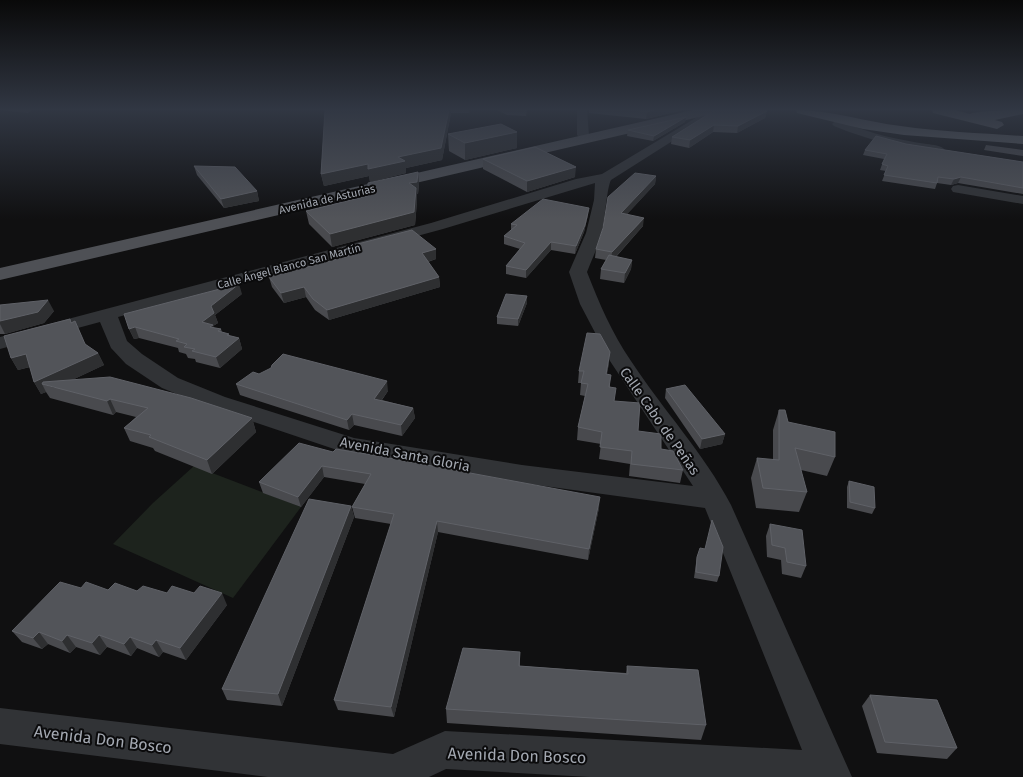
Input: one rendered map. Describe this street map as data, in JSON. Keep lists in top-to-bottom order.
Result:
{
  "streets": {
    "main road": ["Avenida de Asturias"],
    "street": [
      "Calle Ángel Blanco San Martín",
      "Calle Cabo de Peñas",
      "Avenida Santa Gloria",
      "Avenida Don Bosco"
    ]
  },
  "crossings": [
    ["Calle Ángel Blanco San Martín", "Calle Cabo de Peñas"],
    ["Calle Ángel Blanco San Martín", "Avenida Santa Gloria"],
    ["Calle Cabo de Peñas", "Avenida Santa Gloria"],
    ["Calle Cabo de Peñas", "Avenida Don Bosco"]
  ]
}
